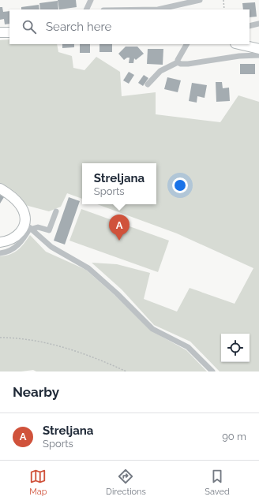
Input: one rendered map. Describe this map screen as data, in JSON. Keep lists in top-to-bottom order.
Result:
{
  "page": {
    "search": "Search here",
    "popup": ["Streljana", "Sports"],
    "pins": "A",
    "heading": "Nearby",
    "list": [
      {
        "mark": "A",
        "name": "Streljana",
        "note": "Sports",
        "value": "90 m"
      }
    ],
    "nav": ["Map", "Directions", "Saved"]
  }
}
